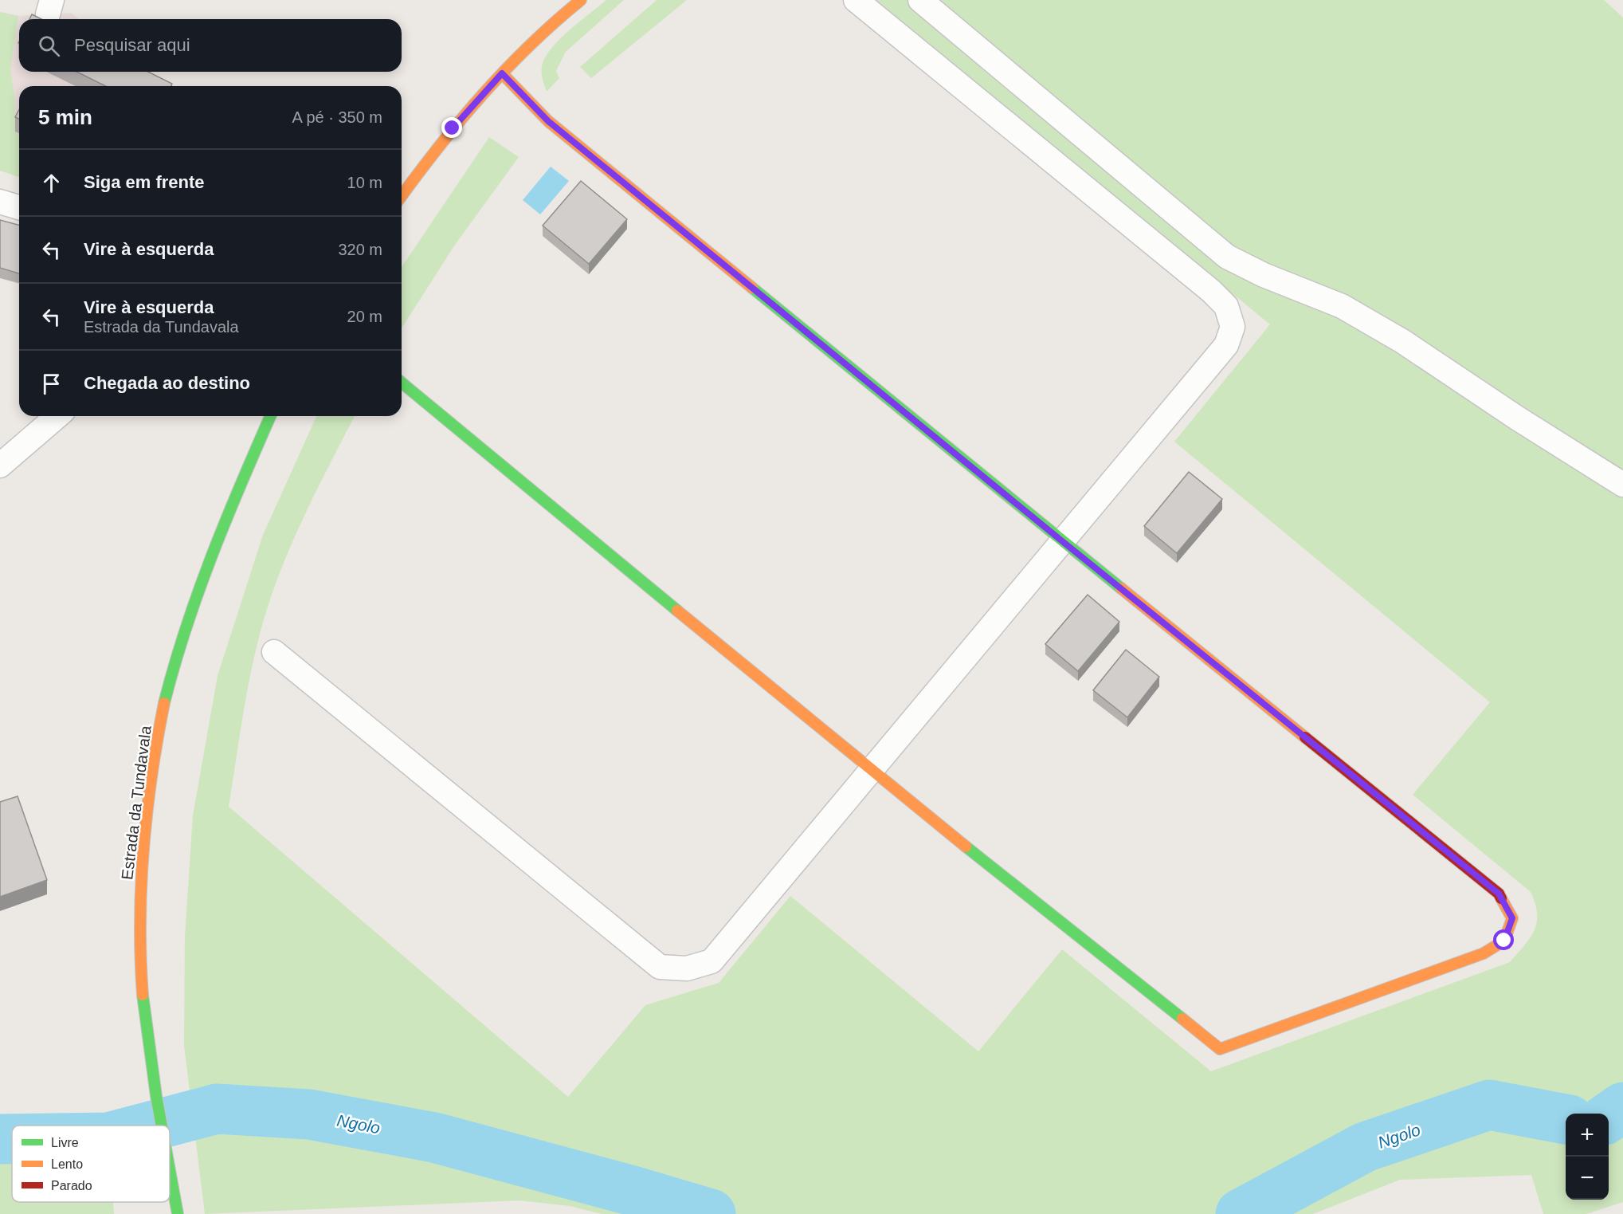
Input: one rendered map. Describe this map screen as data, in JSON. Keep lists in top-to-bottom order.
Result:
{
  "streets": {
    "street": ["Estrada da Tundavala"]
  },
  "water": ["Ngolo"],
  "legend": ["Livre", "Lento", "Parado"],
  "page": {
    "search": "Pesquisar aqui",
    "heading": ["5 min", "A pé · 350 m"],
    "list": [
      ["Siga em frente", "10 m"],
      ["Vire à esquerda", "320 m"],
      ["Vire à esquerda", "Estrada da Tundavala", "20 m"],
      "Chegada ao destino"
    ],
    "map_buttons": ["+", "−"]
  }
}
